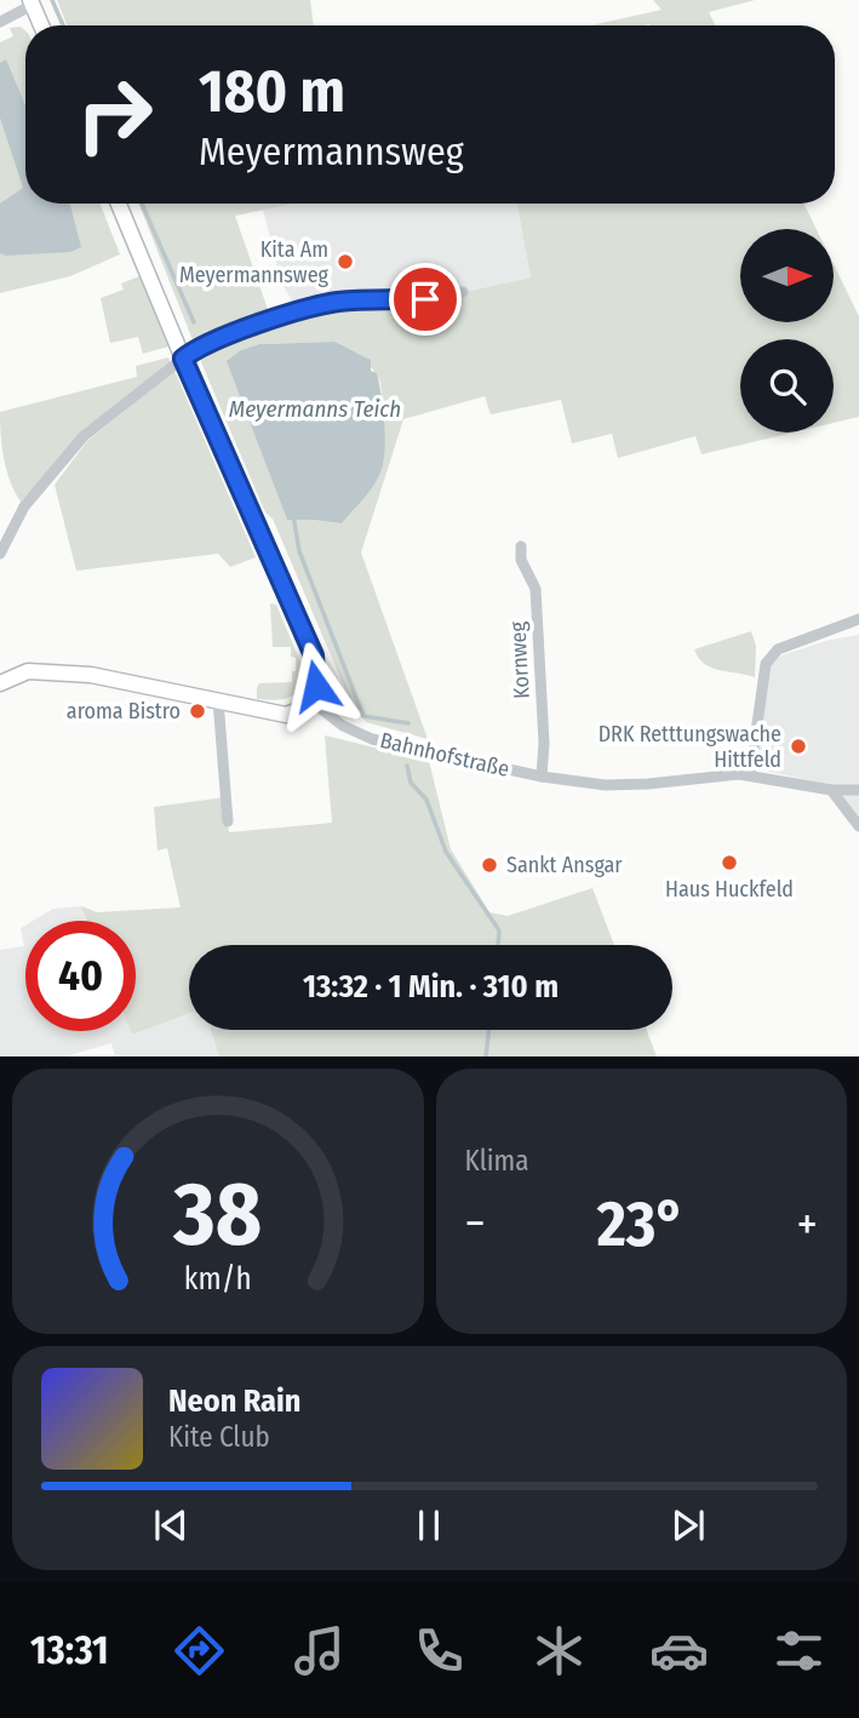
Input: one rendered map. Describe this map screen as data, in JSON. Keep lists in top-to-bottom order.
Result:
{
  "streets": {
    "street": ["Kornweg", "Bahnhofstraße"]
  },
  "crossings": [
    ["Kornweg", "Bahnhofstraße"]
  ],
  "water": ["Meyermanns Teich"],
  "places": [
    "Kita Am Meyermannsweg",
    "aroma Bistro",
    "DRK Retttungswache Hittfeld",
    "Haus Huckfeld",
    "Sankt Ansgar"
  ],
  "north": "right",
  "page": {
    "turn": ["180 m", "Meyermannsweg"],
    "limit": "40",
    "trip": "13:32 · 1 Min. · 310 m",
    "tile": "Klima",
    "heat": ["−", "23°", "+"],
    "song": ["Neon Rain", "Kite Club"],
    "tabs": "13:31",
    "gauge": ["38", "km/h"]
  }
}
